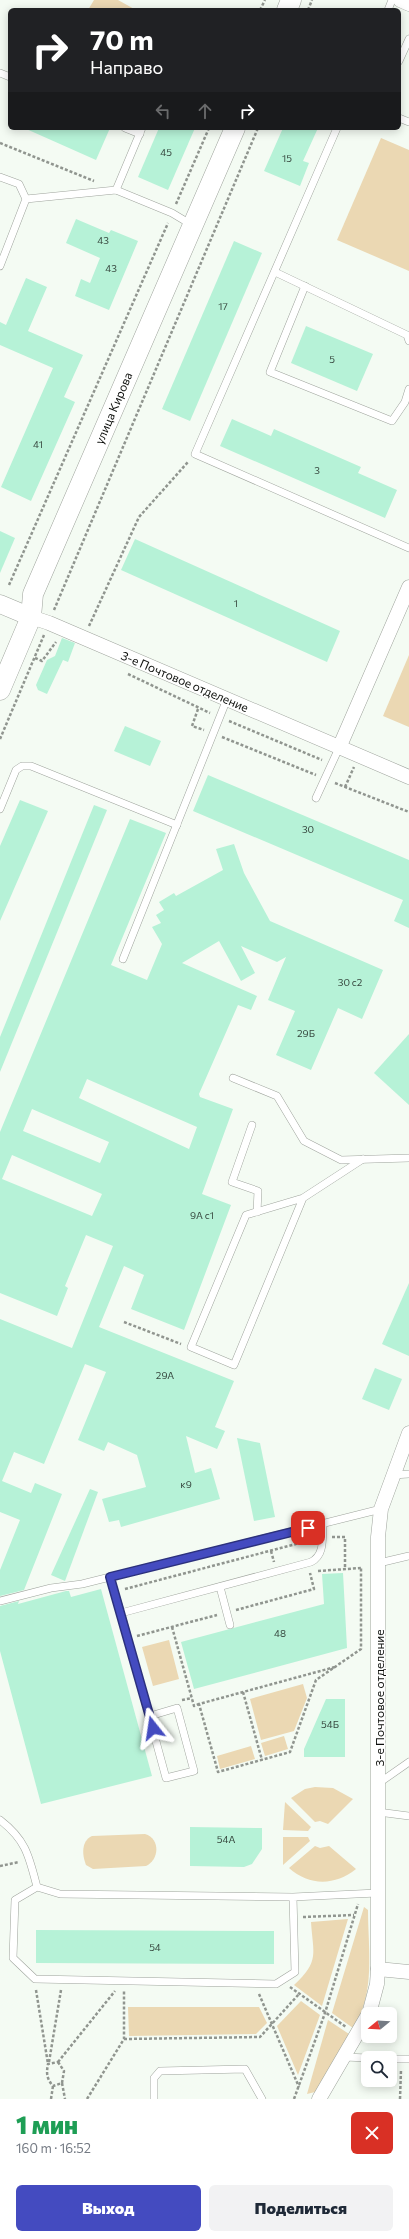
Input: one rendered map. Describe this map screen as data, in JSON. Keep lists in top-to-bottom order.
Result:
{
  "streets": {
    "main road": ["улица Кирова"],
    "street": ["3-е Почтовое отделение"]
  },
  "crossings": [
    ["улица Кирова", "3-е Почтовое отделение"]
  ],
  "house_numbers": [
    "45",
    "15",
    "43",
    "43",
    "17",
    "5",
    "41",
    "3",
    "1",
    "30",
    "30 с2",
    "29Б",
    "9А с1",
    "29А",
    "к9",
    "48",
    "54Б",
    "54А",
    "54"
  ],
  "north": "left",
  "page": {
    "turn": ["70 m", "Направо"],
    "heading": ["1 мин", "160 m · 16:52"],
    "buttons": ["Выход", "Поделиться"]
  }
}
